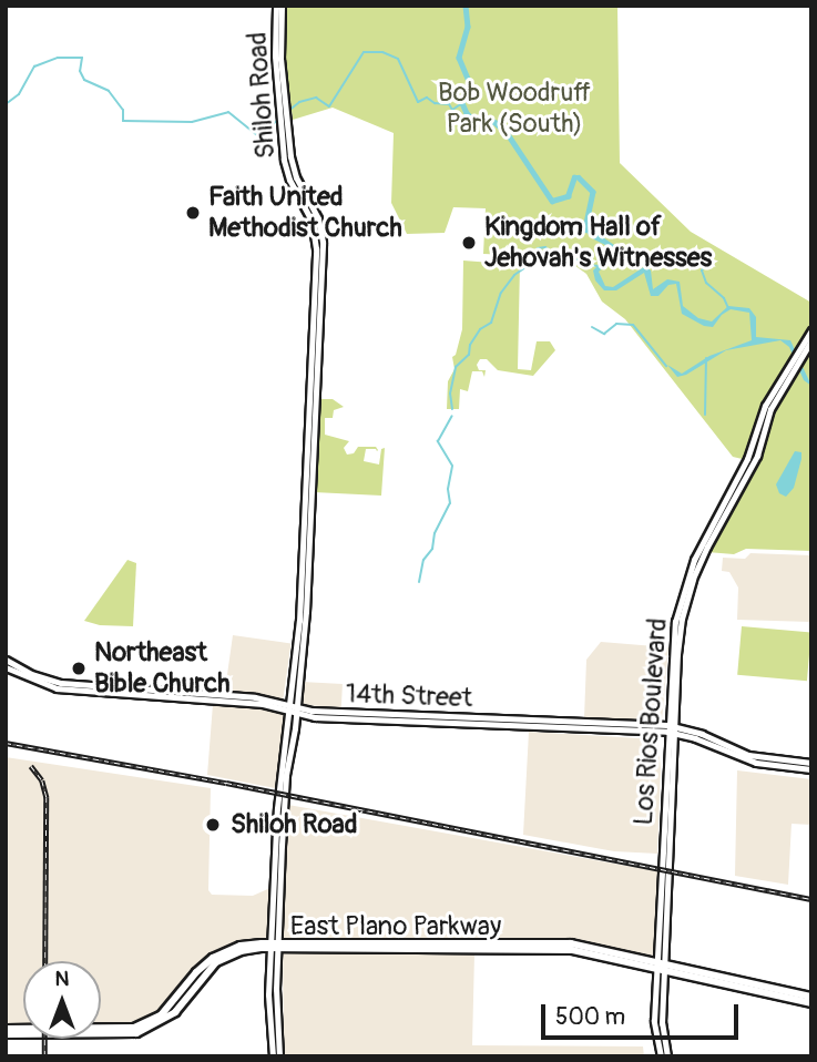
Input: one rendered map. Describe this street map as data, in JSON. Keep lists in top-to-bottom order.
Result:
{
  "streets": {
    "main road": [
      "Shiloh Road",
      "14th Street",
      "Los Rios Boulevard",
      "East Plano Parkway"
    ]
  },
  "crossings": [
    ["Shiloh Road", "14th Street"],
    ["Shiloh Road", "East Plano Parkway"],
    ["14th Street", "Los Rios Boulevard"],
    ["Los Rios Boulevard", "East Plano Parkway"]
  ],
  "parks": ["Bob Woodruff Park (South)"],
  "places": [
    "Faith United Methodist Church",
    "Kingdom Hall of Jehovah's Witnesses",
    "Northeast Bible Church",
    "Shiloh Road"
  ],
  "scale_bar": "500 m",
  "north": "top"
}
